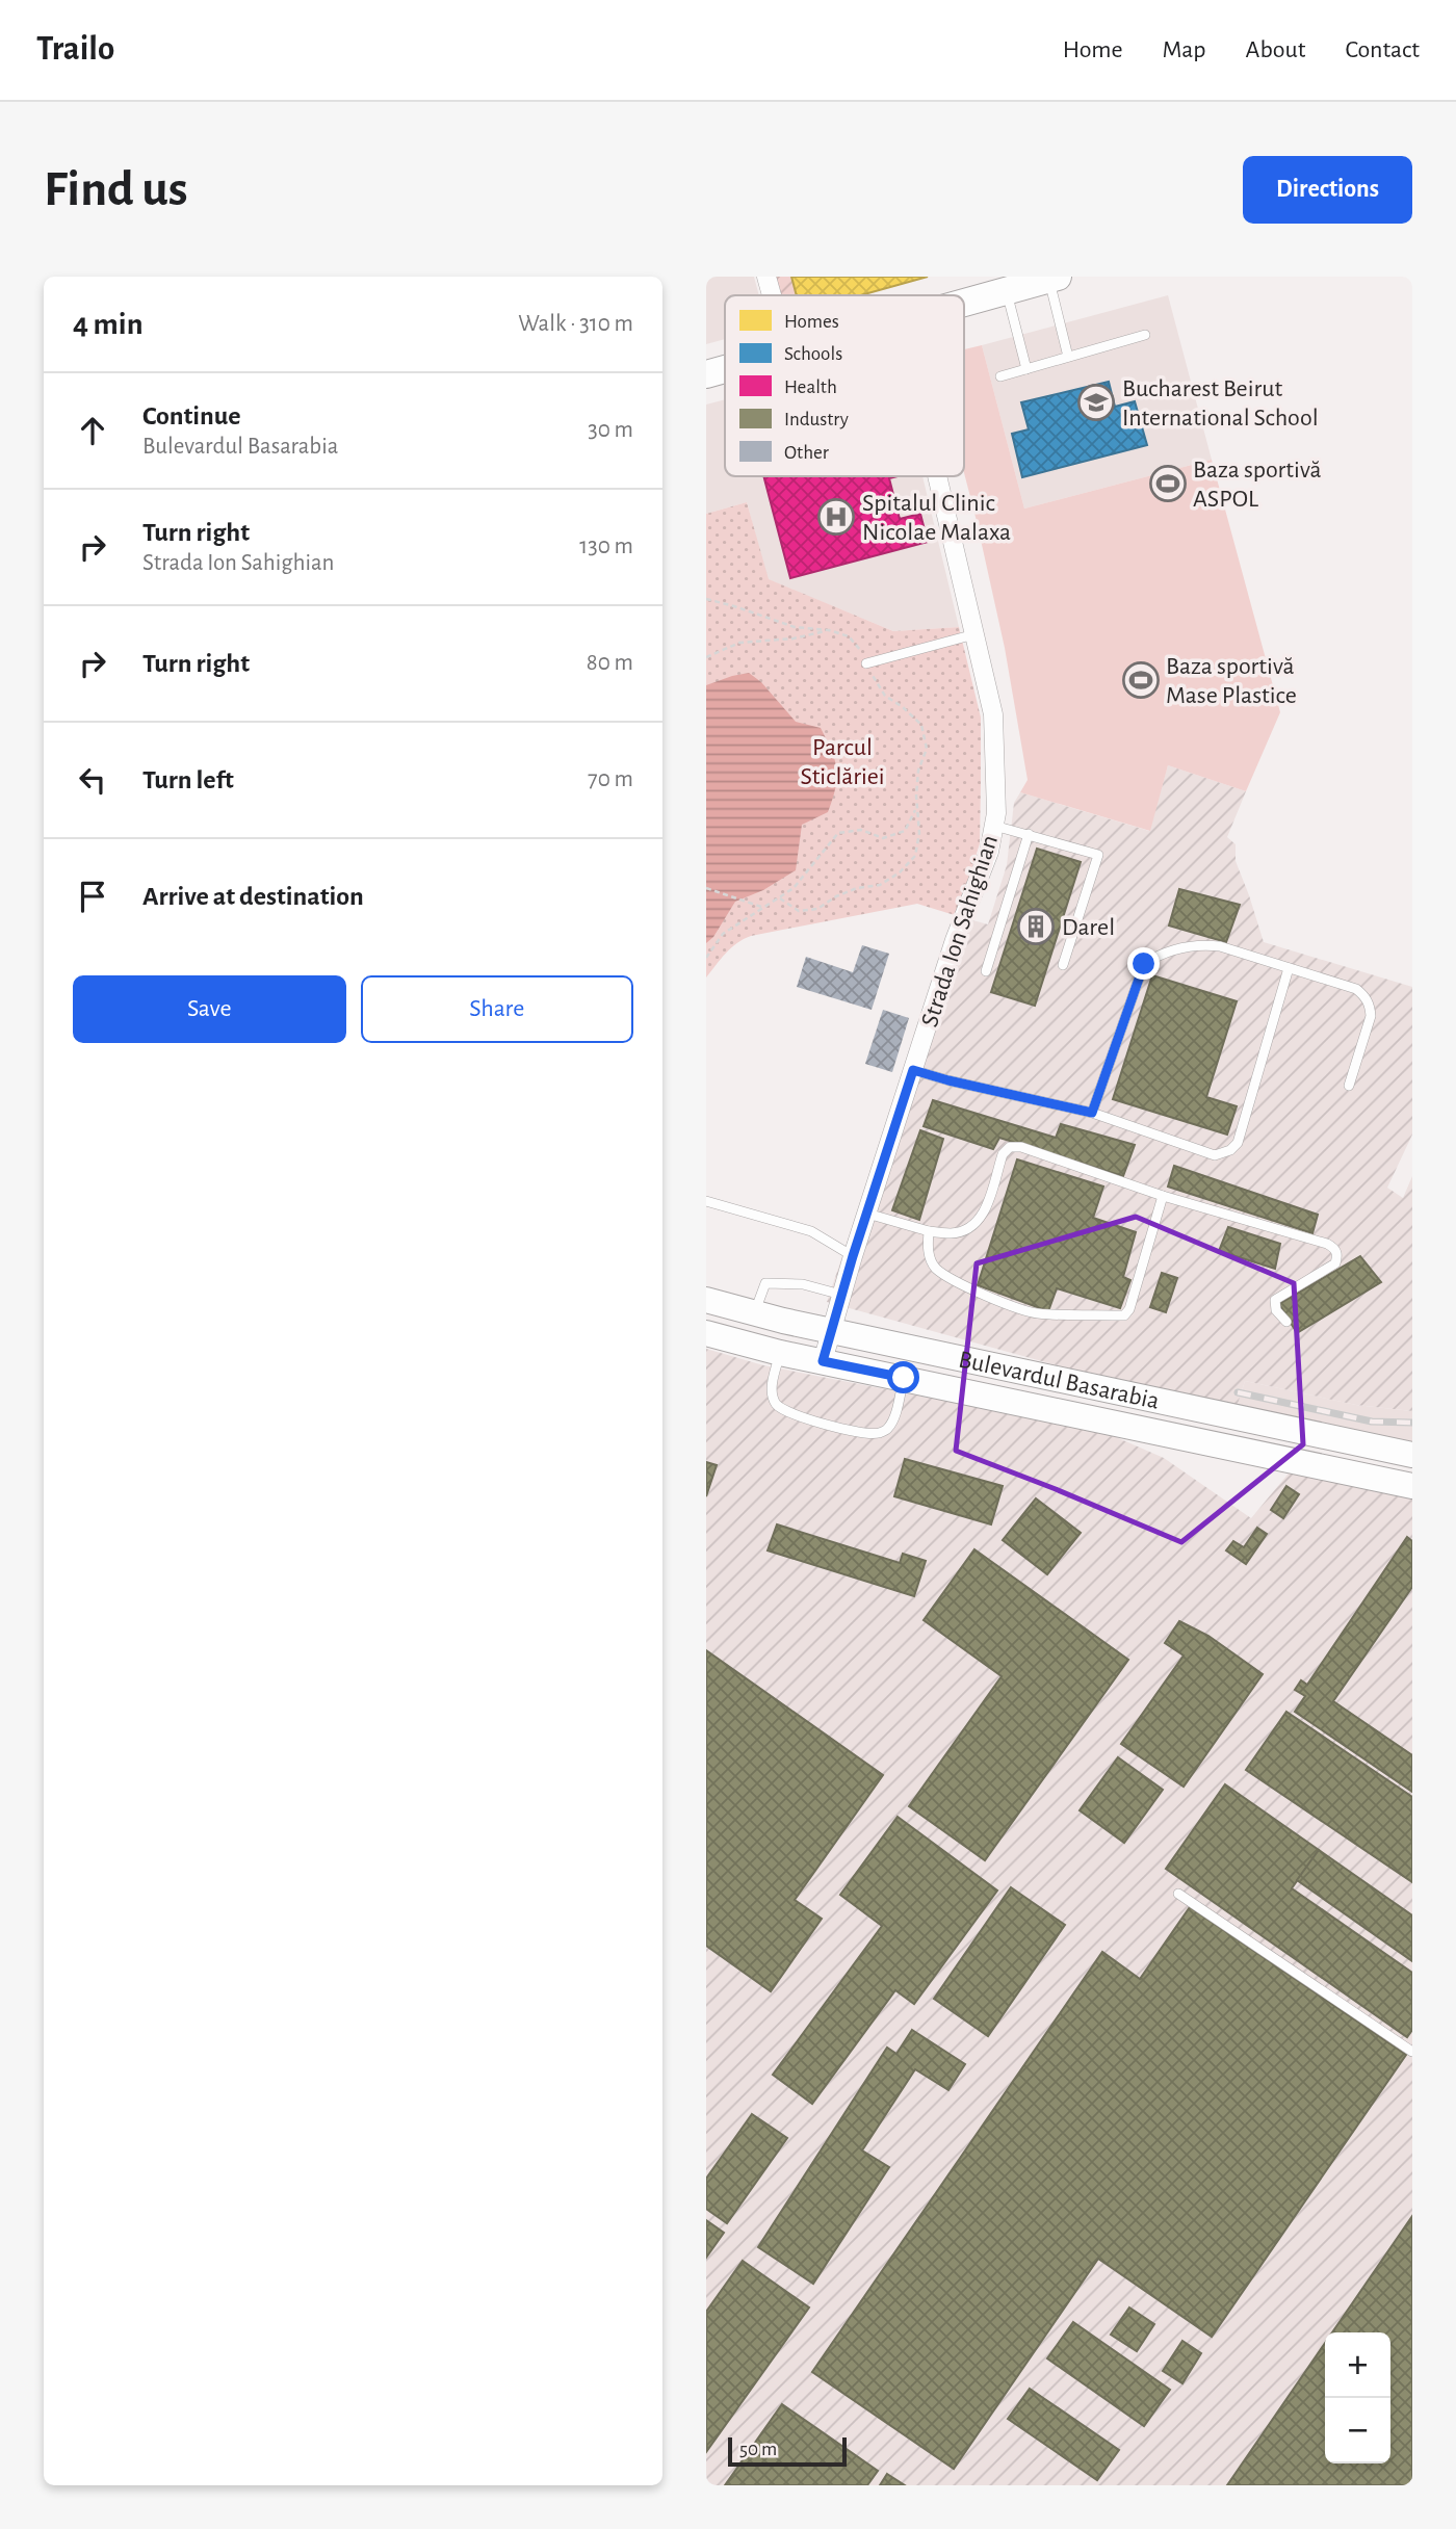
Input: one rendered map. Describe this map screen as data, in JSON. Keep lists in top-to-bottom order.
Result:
{
  "streets": {
    "main road": ["Bulevardul Basarabia"],
    "street": ["Strada Ion Sahighian"]
  },
  "crossings": [
    ["Strada Ion Sahighian", "Bulevardul Basarabia"]
  ],
  "parks": ["Parcul Sticlăriei"],
  "places": {
    "school or university": ["Bucharest Beirut International School"],
    "sports": ["Baza sportivă ASPOL", "Baza sportivă Mase Plastice"],
    "hospital": ["Spitalul Clinic Nicolae Malaxa"],
    "building": ["Darel"]
  },
  "legend": [
    "Homes",
    "Schools",
    "Health",
    "Industry",
    "Other"
  ],
  "scale_bar": "50 m",
  "page": {
    "header": "Trailo",
    "nav": [
      "Home",
      "Map",
      "About",
      "Contact"
    ],
    "buttons": [
      "Directions",
      ["Save", "Share"]
    ],
    "title": "Find us",
    "heading": ["4 min", "Walk · 310 m"],
    "list": [
      ["Continue", "Bulevardul Basarabia", "30 m"],
      ["Turn right", "Strada Ion Sahighian", "130 m"],
      ["Turn right", "80 m"],
      ["Turn left", "70 m"],
      "Arrive at destination"
    ],
    "map_buttons": ["+", "−"],
    "scale": "50 m"
  }
}
